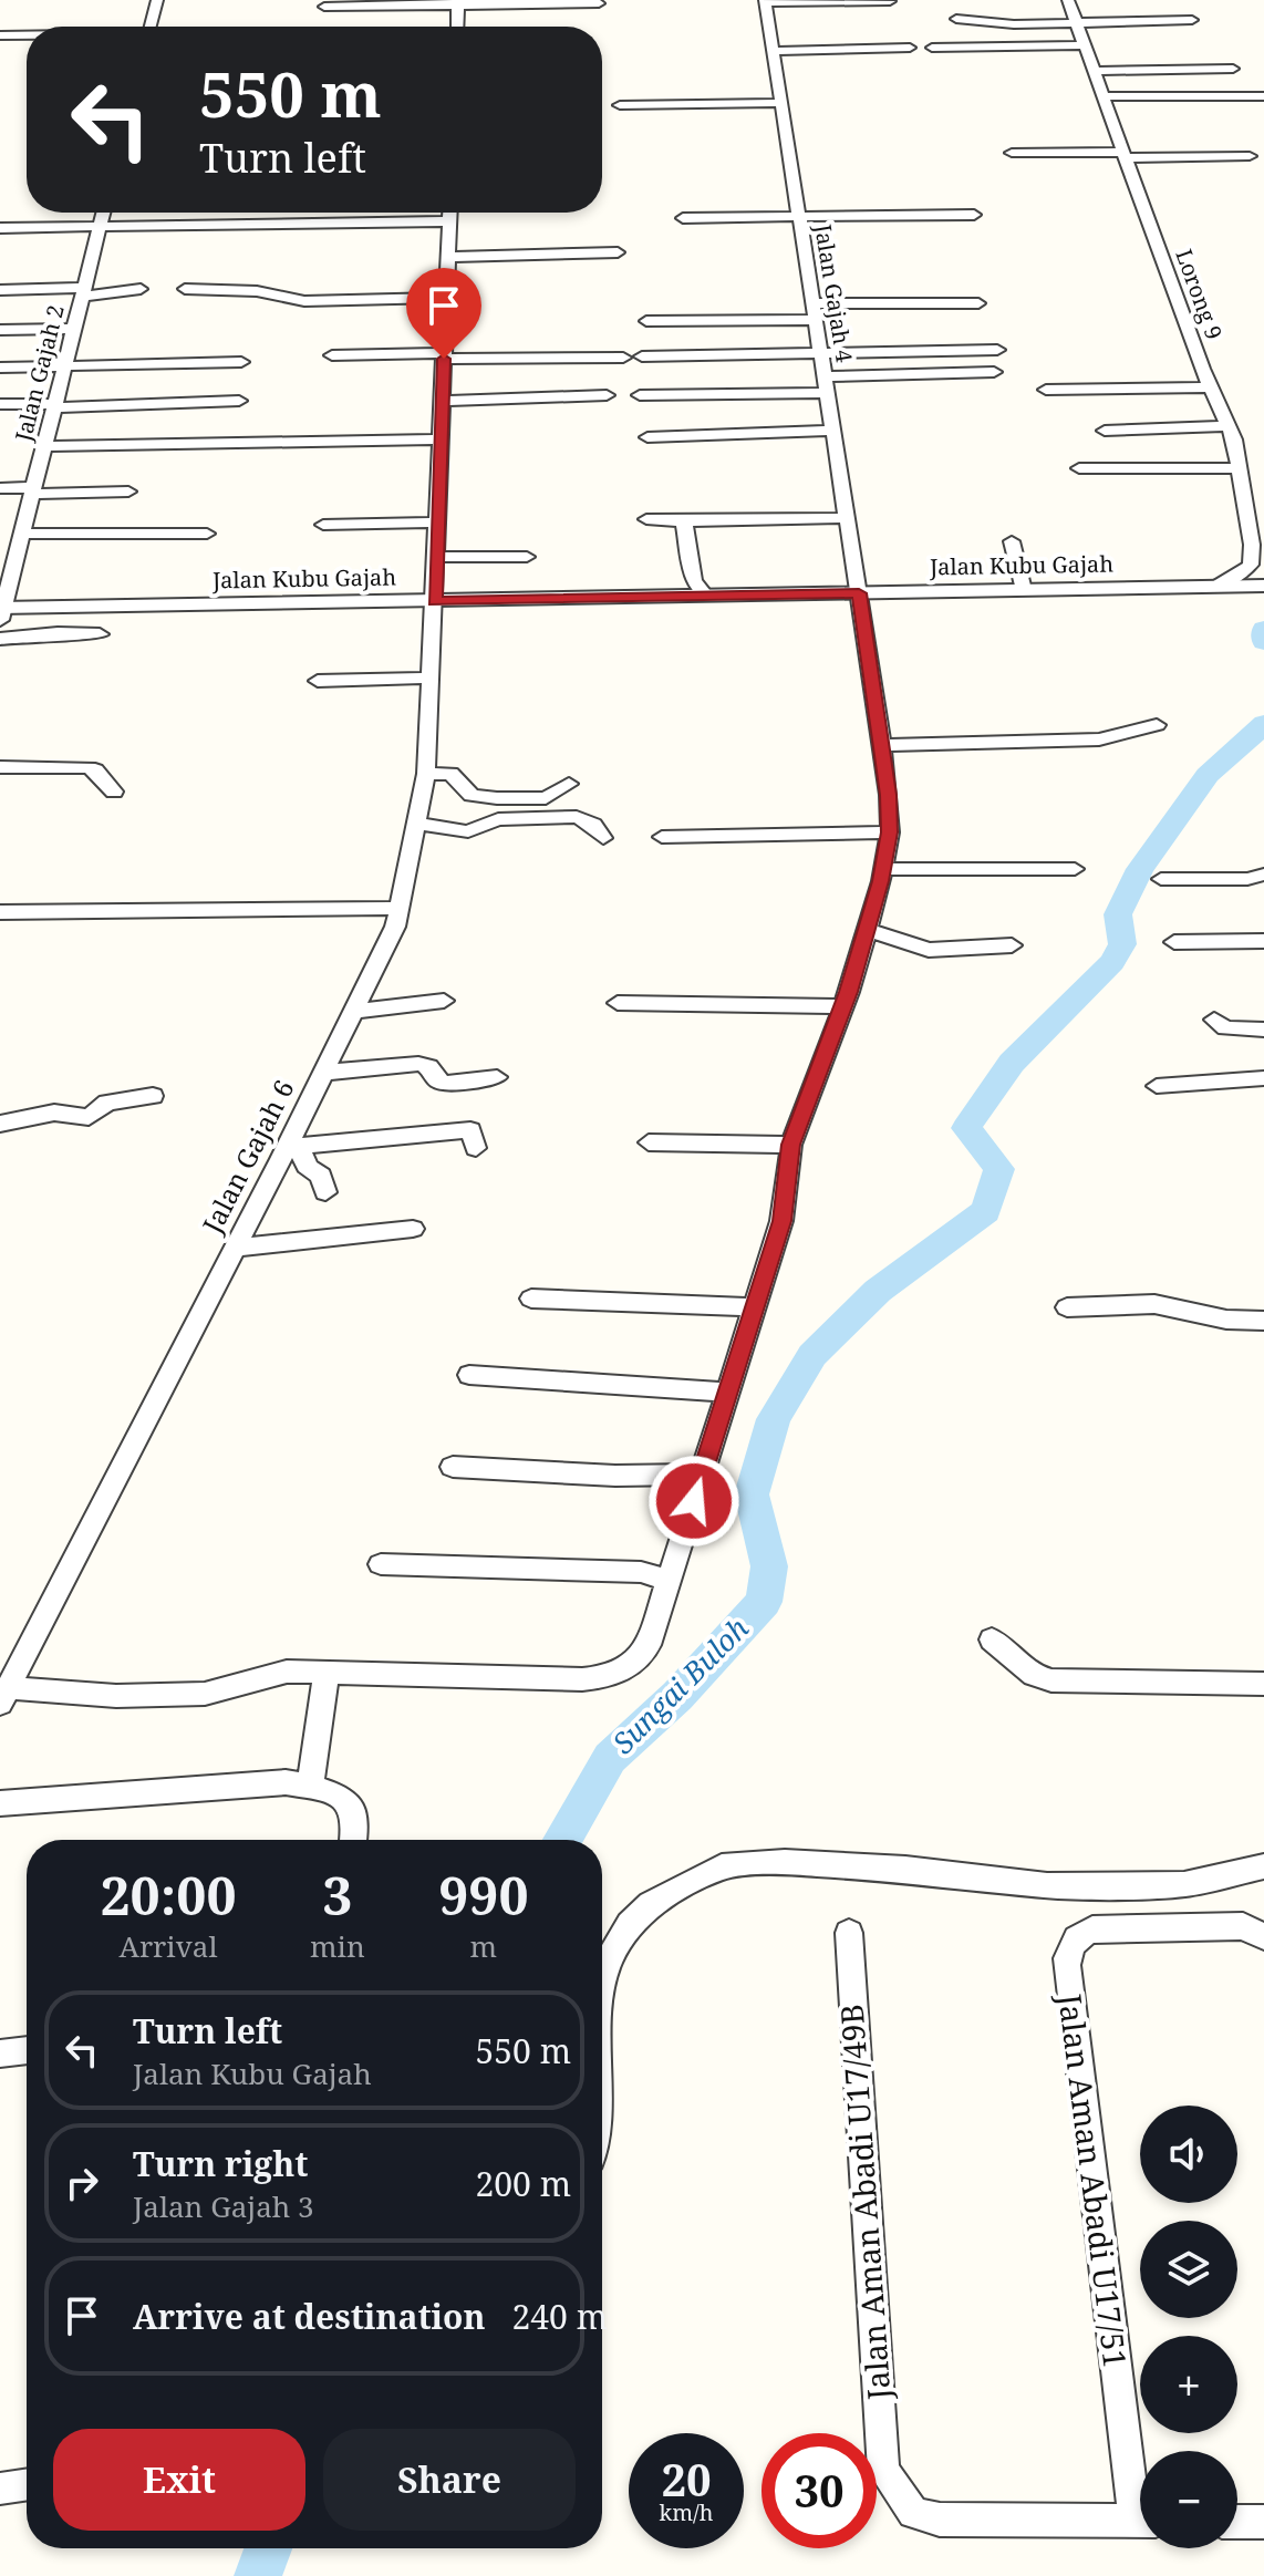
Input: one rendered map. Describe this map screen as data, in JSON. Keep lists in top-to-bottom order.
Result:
{
  "streets": {
    "street": [
      "Jalan Gajah 4",
      "Lorong 9",
      "Jalan Gajah 2",
      "Jalan Kubu Gajah",
      "Jalan Gajah 6",
      "Jalan Aman Abadi U17/51",
      "Jalan Aman Abadi U17/49B"
    ]
  },
  "crossings": [
    ["Jalan Gajah 4", "Jalan Kubu Gajah"],
    ["Lorong 9", "Jalan Kubu Gajah"],
    ["Jalan Gajah 2", "Jalan Kubu Gajah"],
    ["Jalan Kubu Gajah", "Jalan Gajah 6"]
  ],
  "water": ["Sungai Buloh"],
  "page": {
    "turn": ["550 m", "Turn left"],
    "eta": [
      "20:00",
      "Arrival",
      "3",
      "min",
      "990",
      "m"
    ],
    "list": [
      {
        "name": "Turn left",
        "note": "Jalan Kubu Gajah",
        "value": "550 m"
      },
      {
        "name": "Turn right",
        "note": "Jalan Gajah 3",
        "value": "200 m"
      },
      {
        "name": "Arrive at destination",
        "value": "240 m"
      }
    ],
    "map_buttons": ["+", "−"],
    "buttons": ["Exit", "Share"],
    "speed": "20 km/h",
    "limit": "30"
  }
}
